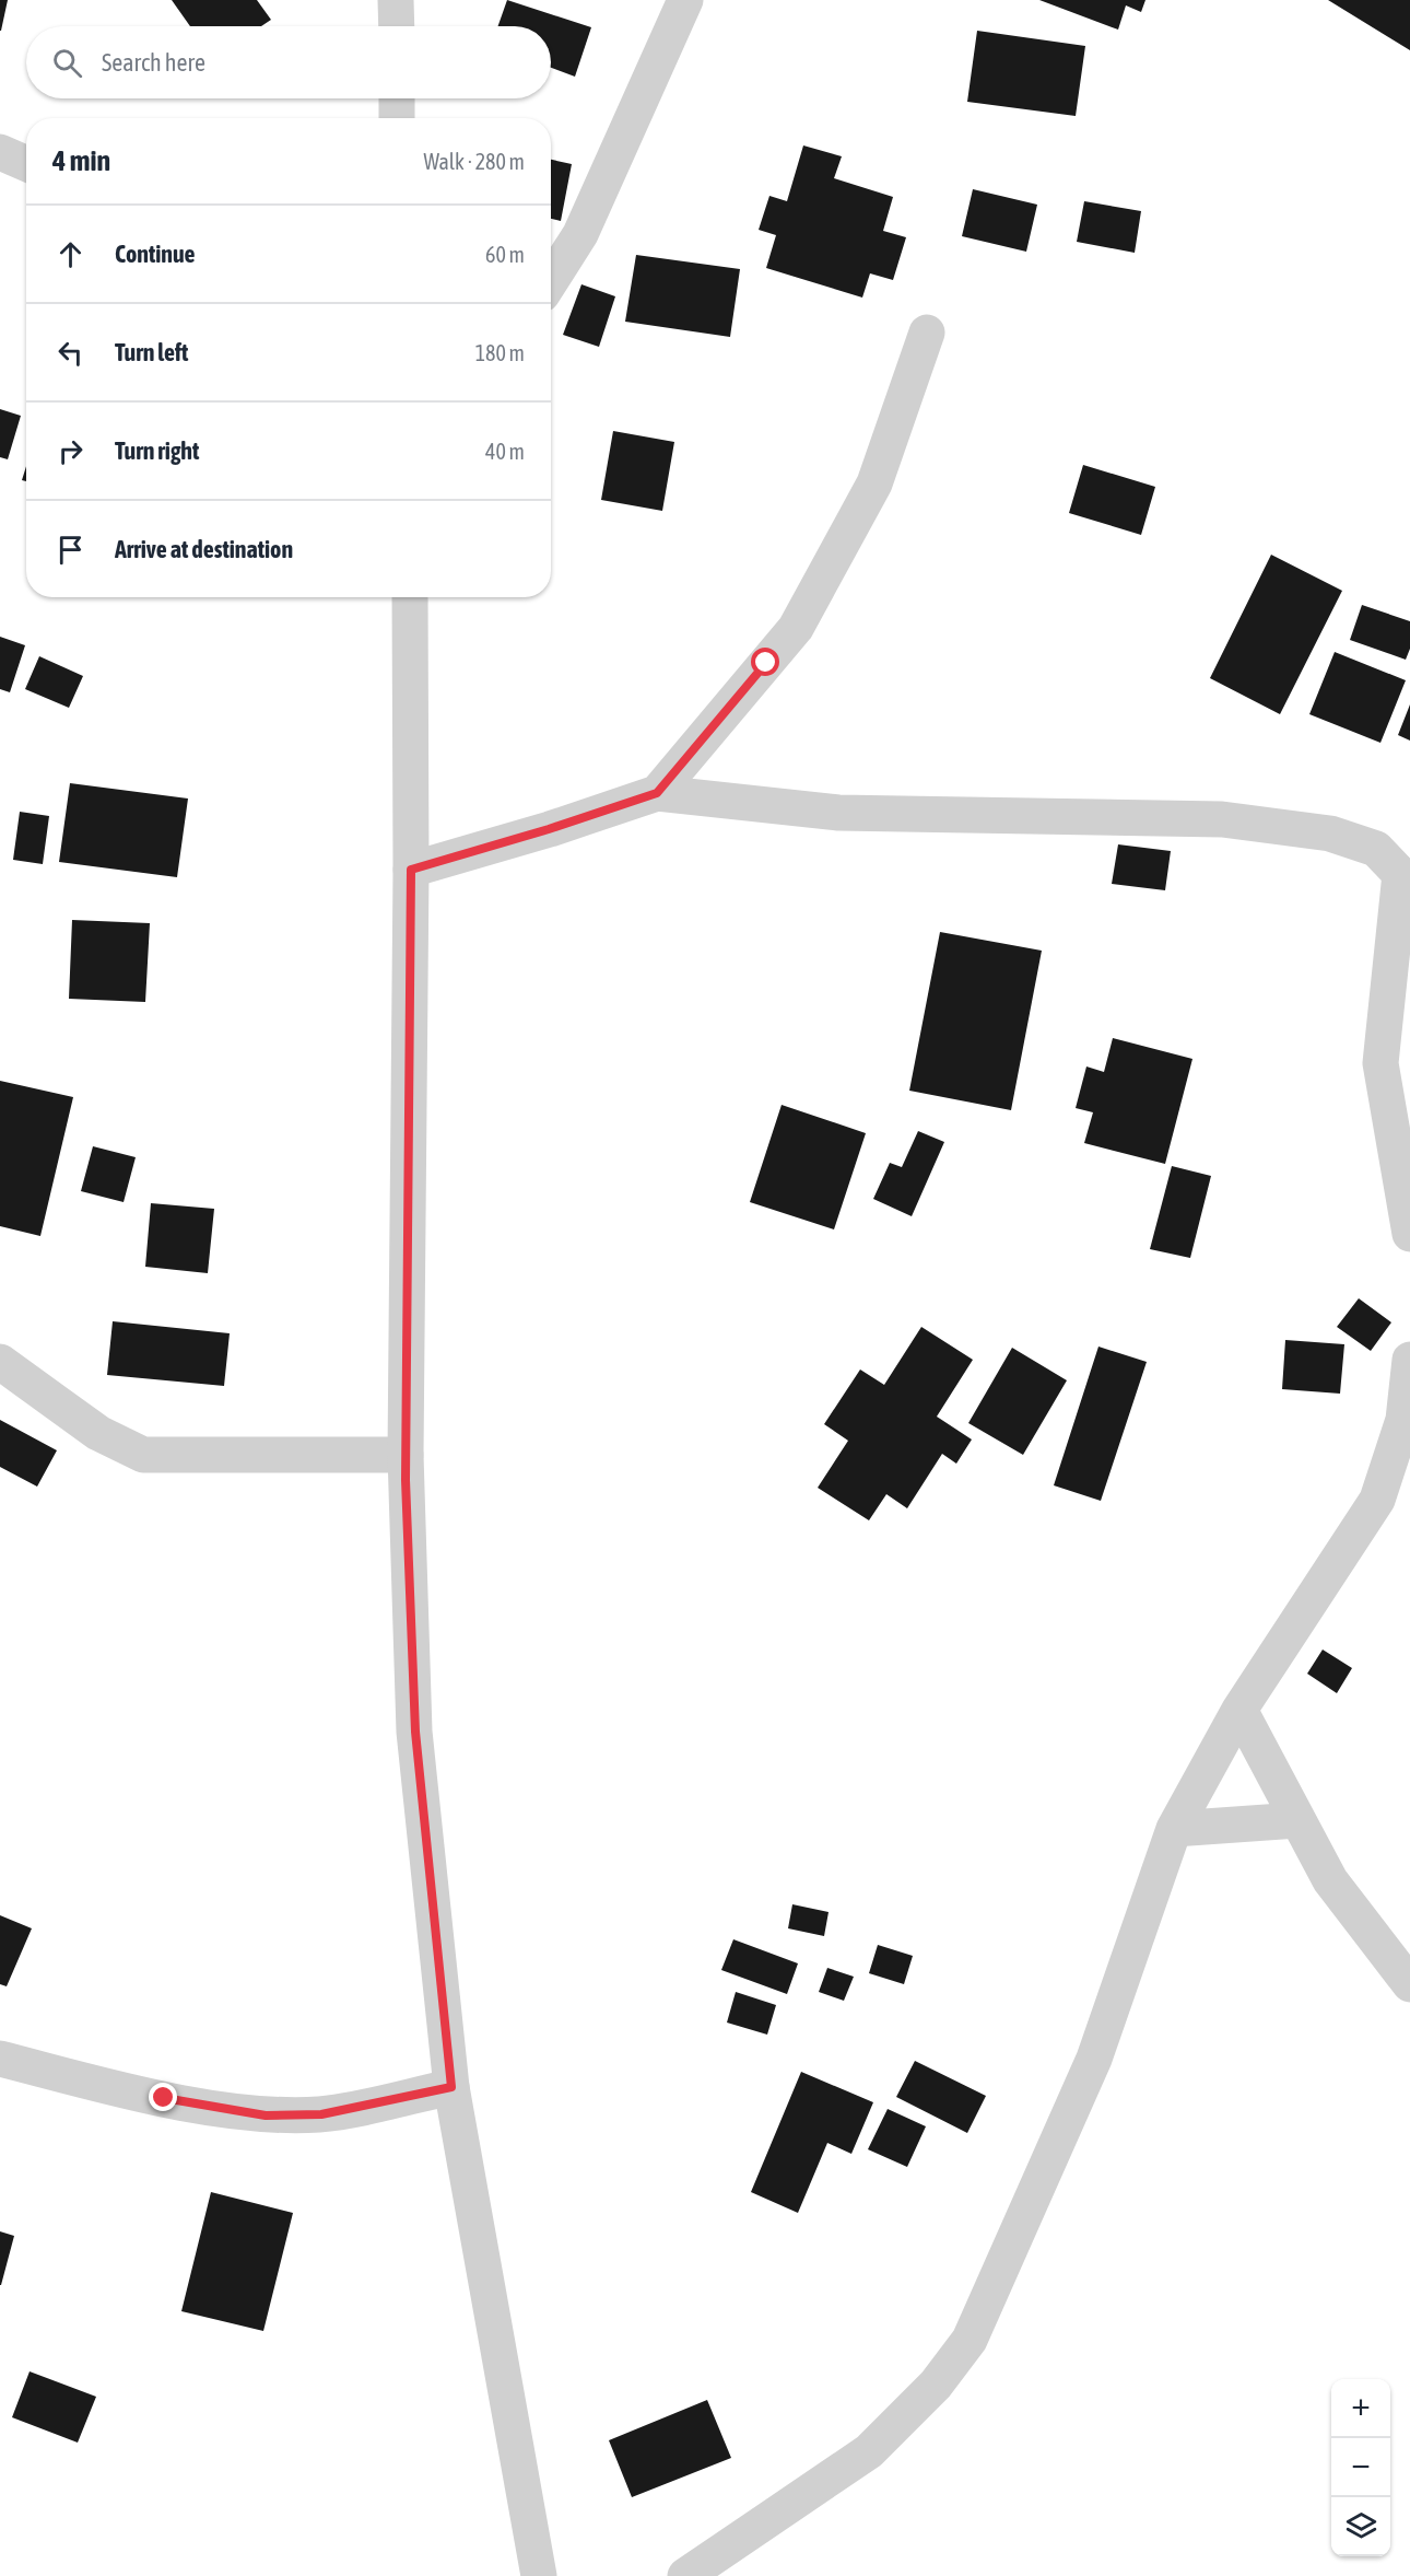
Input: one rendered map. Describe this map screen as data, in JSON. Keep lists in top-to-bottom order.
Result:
{
  "page": {
    "search": "Search here",
    "heading": ["4 min", "Walk · 280 m"],
    "list": [
      ["Continue", "60 m"],
      ["Turn left", "180 m"],
      ["Turn right", "40 m"],
      "Arrive at destination"
    ],
    "map_buttons": ["+", "−"]
  }
}
